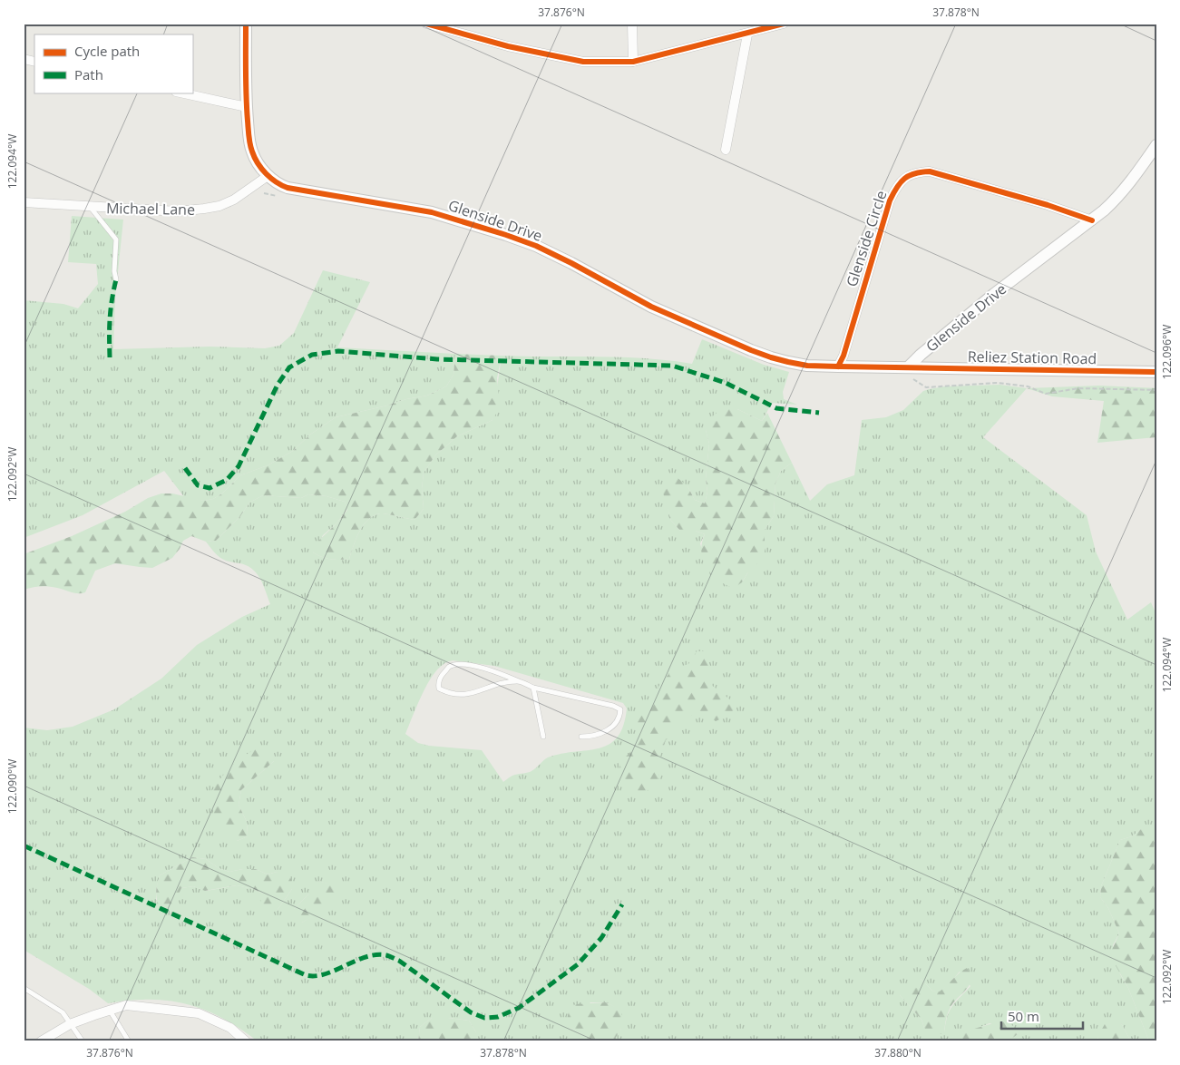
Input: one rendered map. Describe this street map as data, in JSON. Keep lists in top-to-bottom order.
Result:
{
  "streets": {
    "street": [
      "Michael Lane",
      "Glenside Drive",
      "Glenside Circle",
      "Reliez Station Road"
    ]
  },
  "crossings": [
    ["Michael Lane", "Glenside Drive"],
    ["Glenside Drive", "Glenside Circle"],
    ["Glenside Drive", "Reliez Station Road"]
  ],
  "legend": ["Cycle path", "Path"],
  "scale_bar": "50 m",
  "coordinates": [
    "37.876°N",
    "37.878°N",
    "122.094°W",
    "122.096°W",
    "122.092°W",
    "122.090°W",
    "37.880°N"
  ]
}
